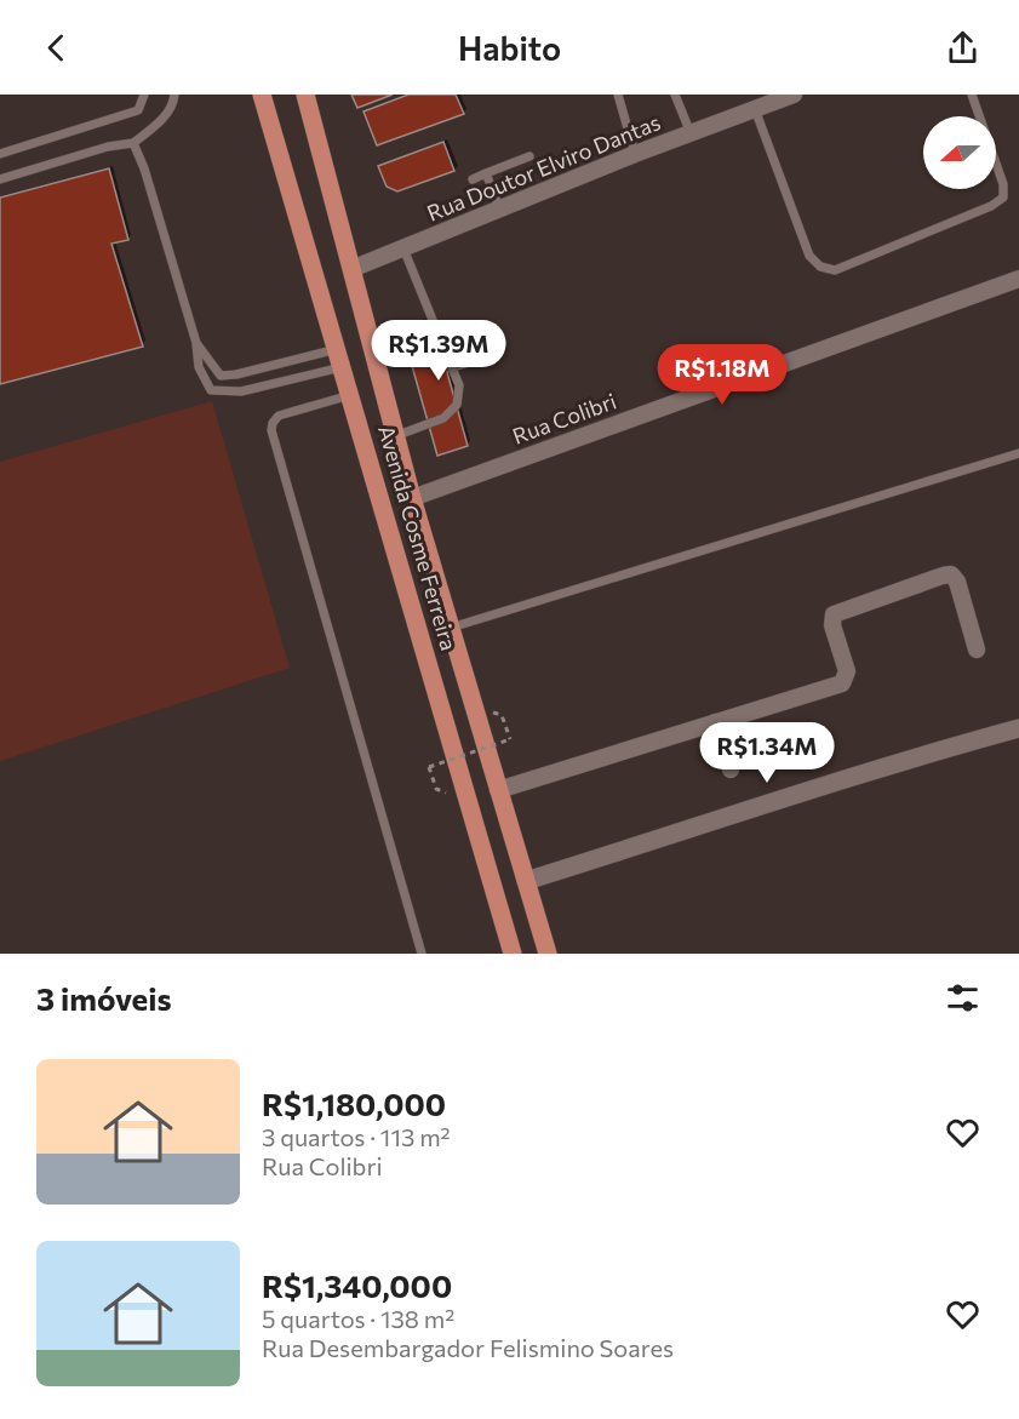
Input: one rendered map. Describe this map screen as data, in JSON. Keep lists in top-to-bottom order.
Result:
{
  "streets": {
    "main road": ["Avenida Cosme Ferreira"],
    "street": ["Rua Doutor Elviro Dantas", "Rua Colibri"]
  },
  "crossings": [
    ["Rua Doutor Elviro Dantas", "Avenida Cosme Ferreira"],
    ["Rua Colibri", "Avenida Cosme Ferreira"]
  ],
  "north": "left",
  "page": {
    "header": "Habito",
    "price": ["R$1.39M", "R$1.18M", "R$1.34M"],
    "heading": "3 imóveis",
    "list": [
      {
        "name": "R$1,180,000",
        "note": "3 quartos · 113 m² · Rua Colibri"
      },
      {
        "name": "R$1,340,000",
        "note": "5 quartos · 138 m² · Rua Desembargador Felismino Soares"
      }
    ]
  }
}
